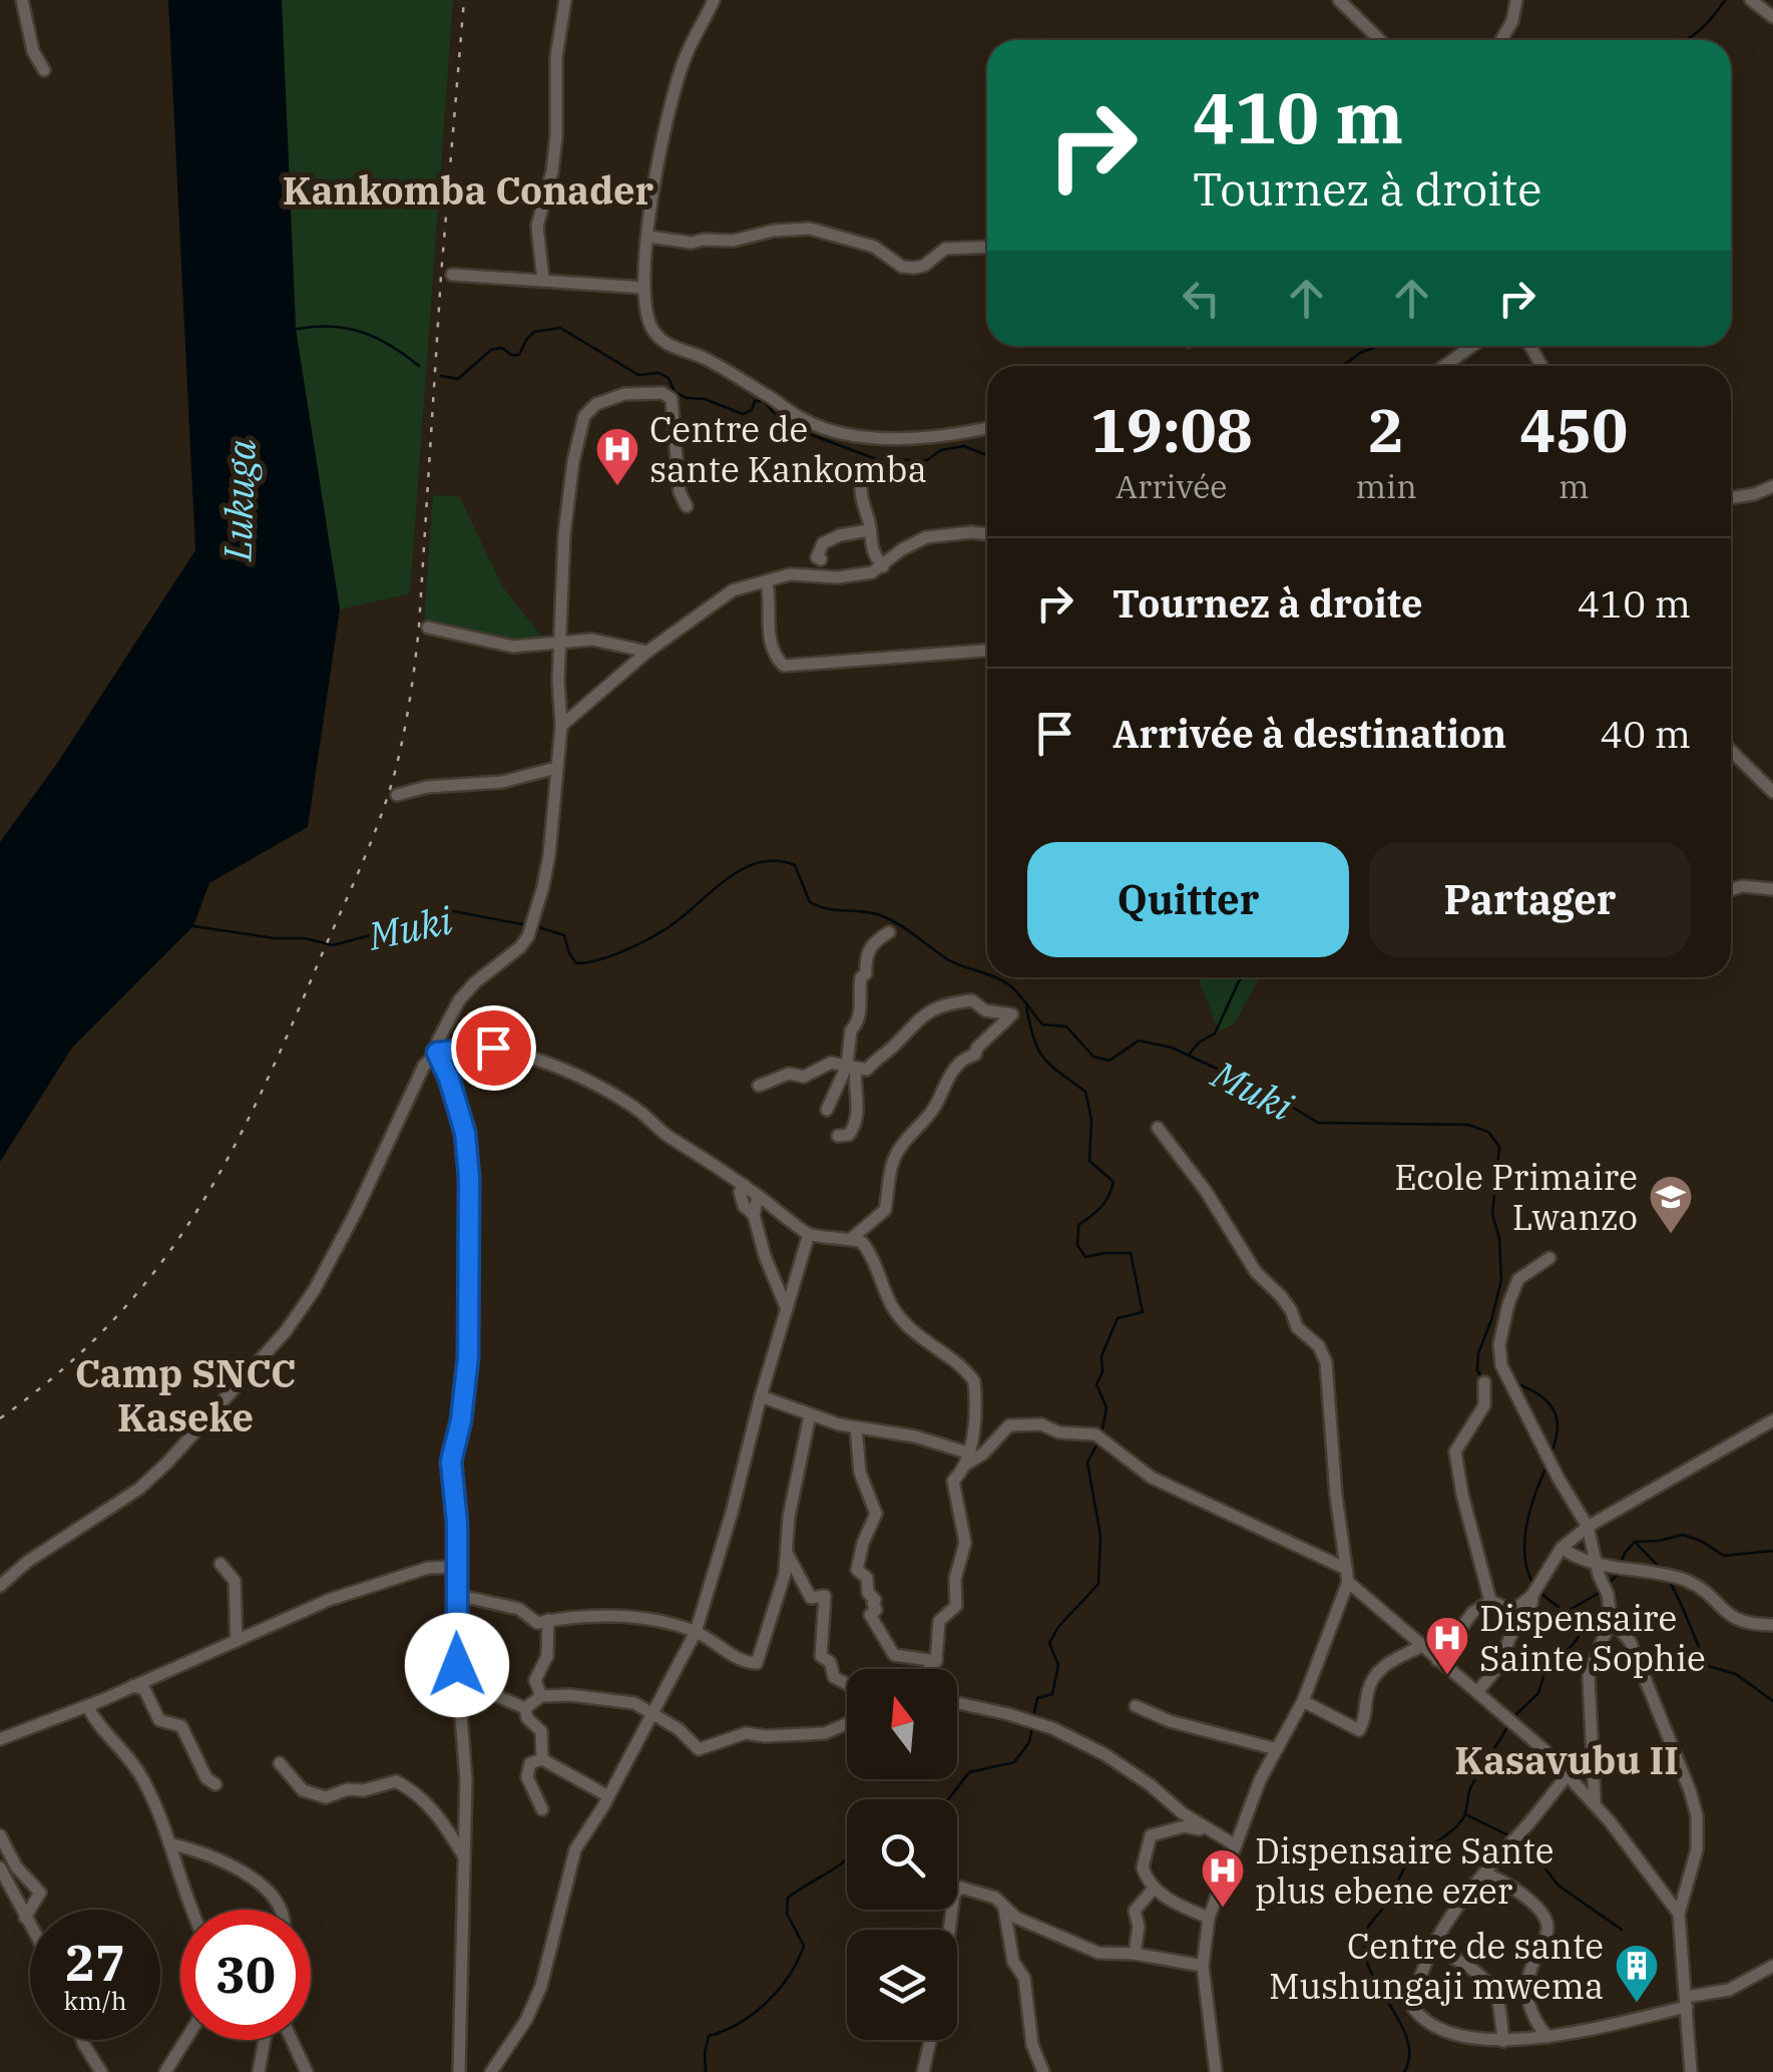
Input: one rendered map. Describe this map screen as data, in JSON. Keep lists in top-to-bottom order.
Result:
{
  "districts": ["Kankomba Conader", "Camp SNCC Kaseke", "Kasavubu II"],
  "water": ["Lukuga", "Muki"],
  "places": {
    "hospital": ["Centre de sante Kankomba", "Dispensaire Sainte Sophie", "Dispensaire Sante plus ebene ezer"],
    "school or university": ["Ecole Primaire Lwanzo"],
    "building": ["Centre de sante Mushungaji mwema"]
  },
  "north": "top",
  "page": {
    "turn": ["410 m", "Tournez à droite"],
    "eta": [
      "19:08",
      "Arrivée",
      "2",
      "min",
      "450",
      "m"
    ],
    "list": [
      {
        "name": "Tournez à droite",
        "value": "410 m"
      },
      {
        "name": "Arrivée à destination",
        "value": "40 m"
      }
    ],
    "buttons": ["Quitter", "Partager"],
    "speed": "27 km/h",
    "limit": "30"
  }
}
